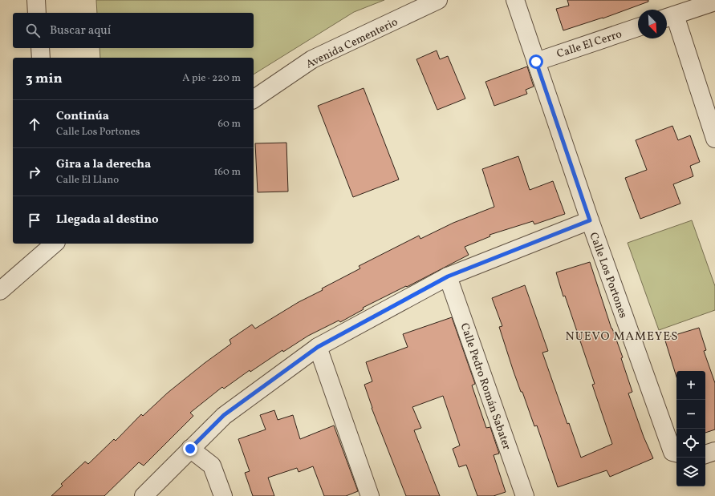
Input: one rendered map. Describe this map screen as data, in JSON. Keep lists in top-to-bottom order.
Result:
{
  "streets": {
    "street": [
      "Avenida Cementerio",
      "Calle El Cerro",
      "Calle Los Portones",
      "Calle Pedro Román Sabater"
    ]
  },
  "crossings": [
    ["Calle El Cerro", "Calle Los Portones"]
  ],
  "districts": ["NUEVO MAMEYES"],
  "north": "bottom right",
  "page": {
    "search": "Buscar aquí",
    "heading": ["3 min", "A pie · 220 m"],
    "list": [
      ["Continúa", "Calle Los Portones", "60 m"],
      ["Gira a la derecha", "Calle El Llano", "160 m"],
      "Llegada al destino"
    ],
    "map_buttons": ["+", "−"]
  }
}
